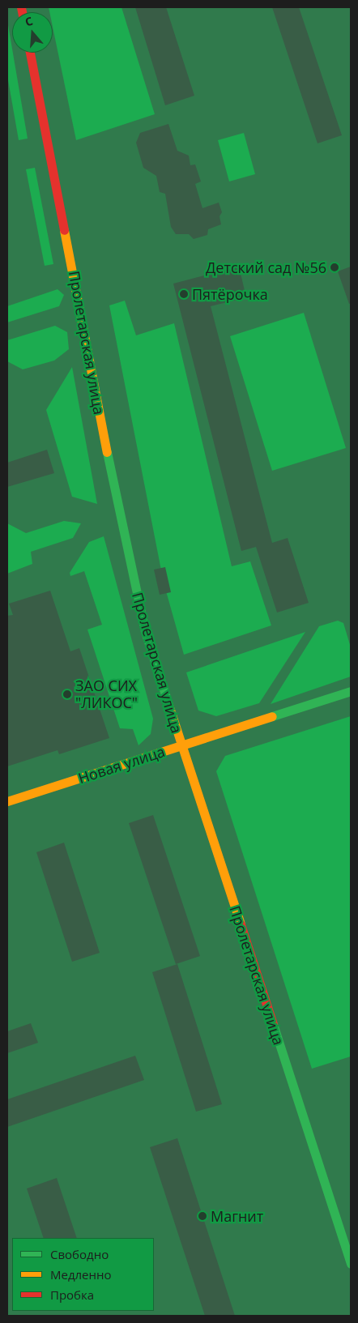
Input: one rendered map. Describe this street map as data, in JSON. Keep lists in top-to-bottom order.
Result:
{
  "streets": {
    "main road": ["Пролетарская улица", "Новая улица"]
  },
  "crossings": [
    ["Пролетарская улица", "Новая улица"]
  ],
  "places": [
    "Детский сад №56",
    "Пятёрочка",
    "ЗАО СИХ \"ЛИКОС\"",
    "Магнит"
  ],
  "legend": ["Свободно", "Медленно", "Пробка"],
  "north": "top"
}
